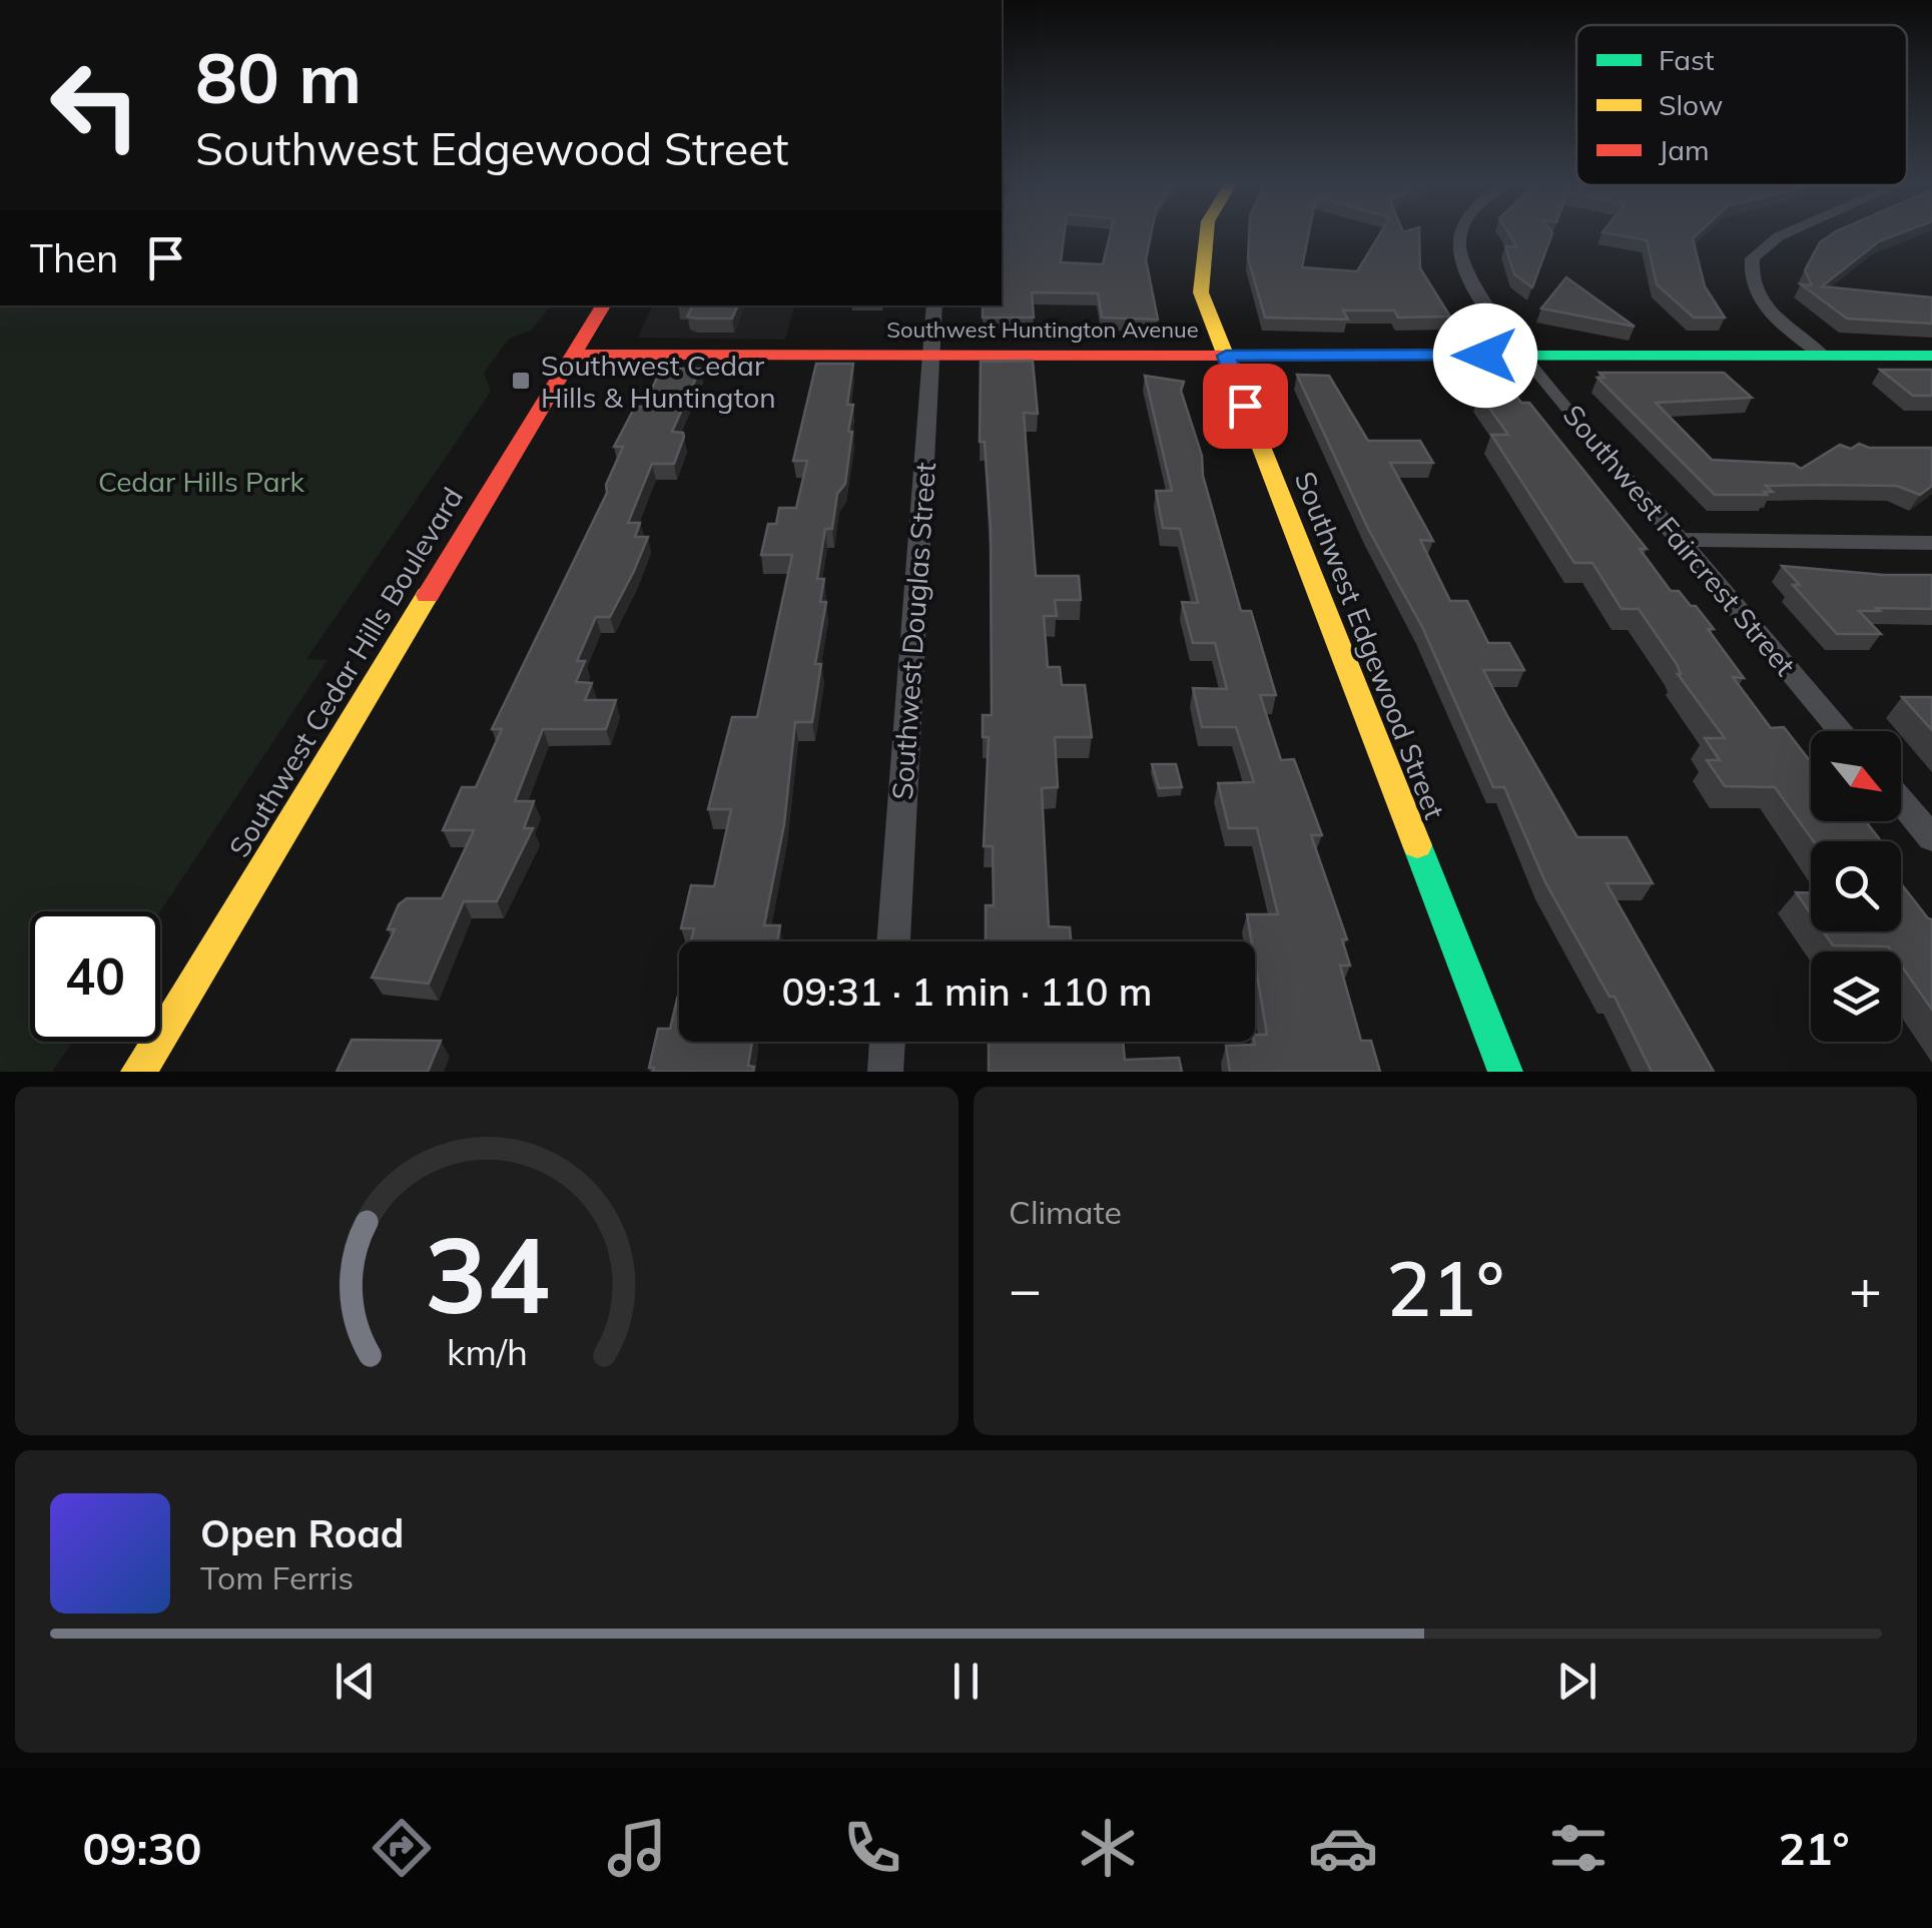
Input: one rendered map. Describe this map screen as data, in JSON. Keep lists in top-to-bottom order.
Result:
{
  "streets": {
    "street": [
      "Southwest Huntington Avenue",
      "Southwest Faircrest Street",
      "Southwest Douglas Street",
      "Southwest Edgewood Street",
      "Southwest Cedar Hills Boulevard"
    ]
  },
  "crossings": [
    ["Southwest Huntington Avenue", "Southwest Faircrest Street"],
    ["Southwest Huntington Avenue", "Southwest Douglas Street"],
    ["Southwest Huntington Avenue", "Southwest Edgewood Street"],
    ["Southwest Huntington Avenue", "Southwest Cedar Hills Boulevard"]
  ],
  "parks": ["Cedar Hills Park"],
  "places": {
    "transit": ["Southwest Cedar Hills & Huntington"]
  },
  "legend": ["Fast", "Slow", "Jam"],
  "north": "bottom right",
  "page": {
    "turn": ["80 m", "Southwest Edgewood Street"],
    "then": "Then",
    "limit": "40",
    "trip": "09:31 · 1 min · 110 m",
    "tile": "Climate",
    "heat": ["−", "21°", "+"],
    "song": ["Open Road", "Tom Ferris"],
    "tabs": ["09:30", "21°"],
    "gauge": ["34", "km/h"]
  }
}
